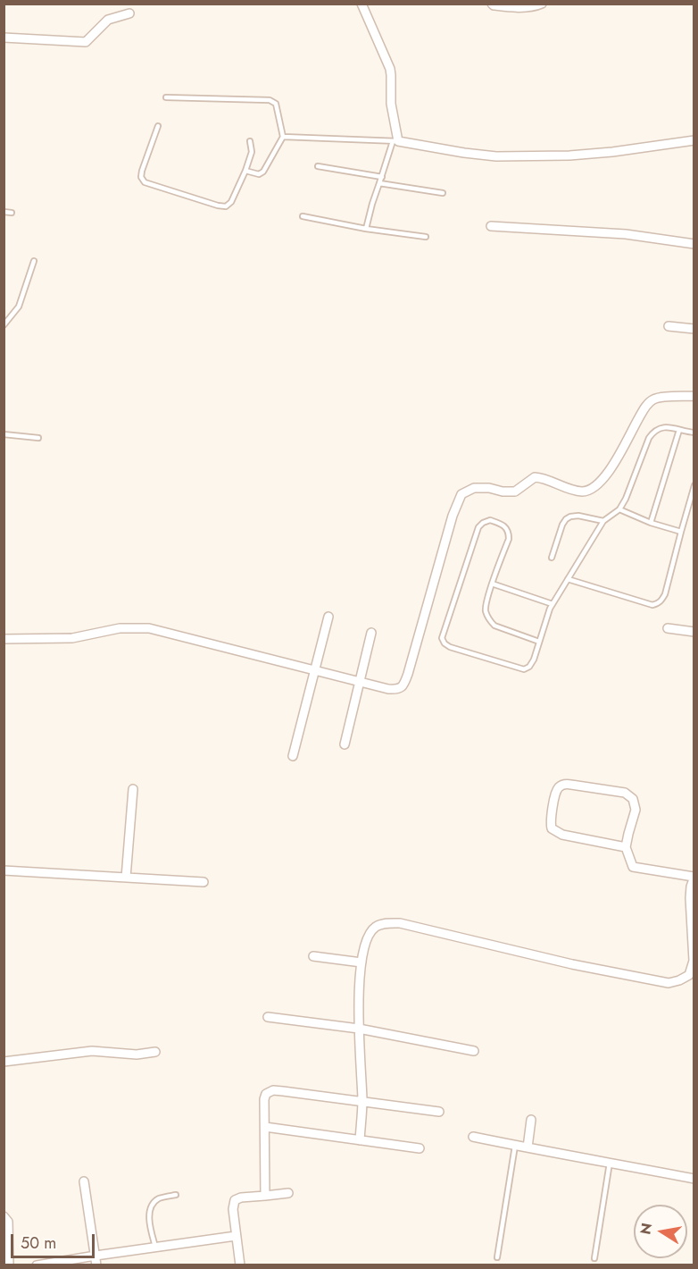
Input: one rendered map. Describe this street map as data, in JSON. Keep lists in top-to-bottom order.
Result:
{
  "scale_bar": "50 m",
  "north": "left"
}
